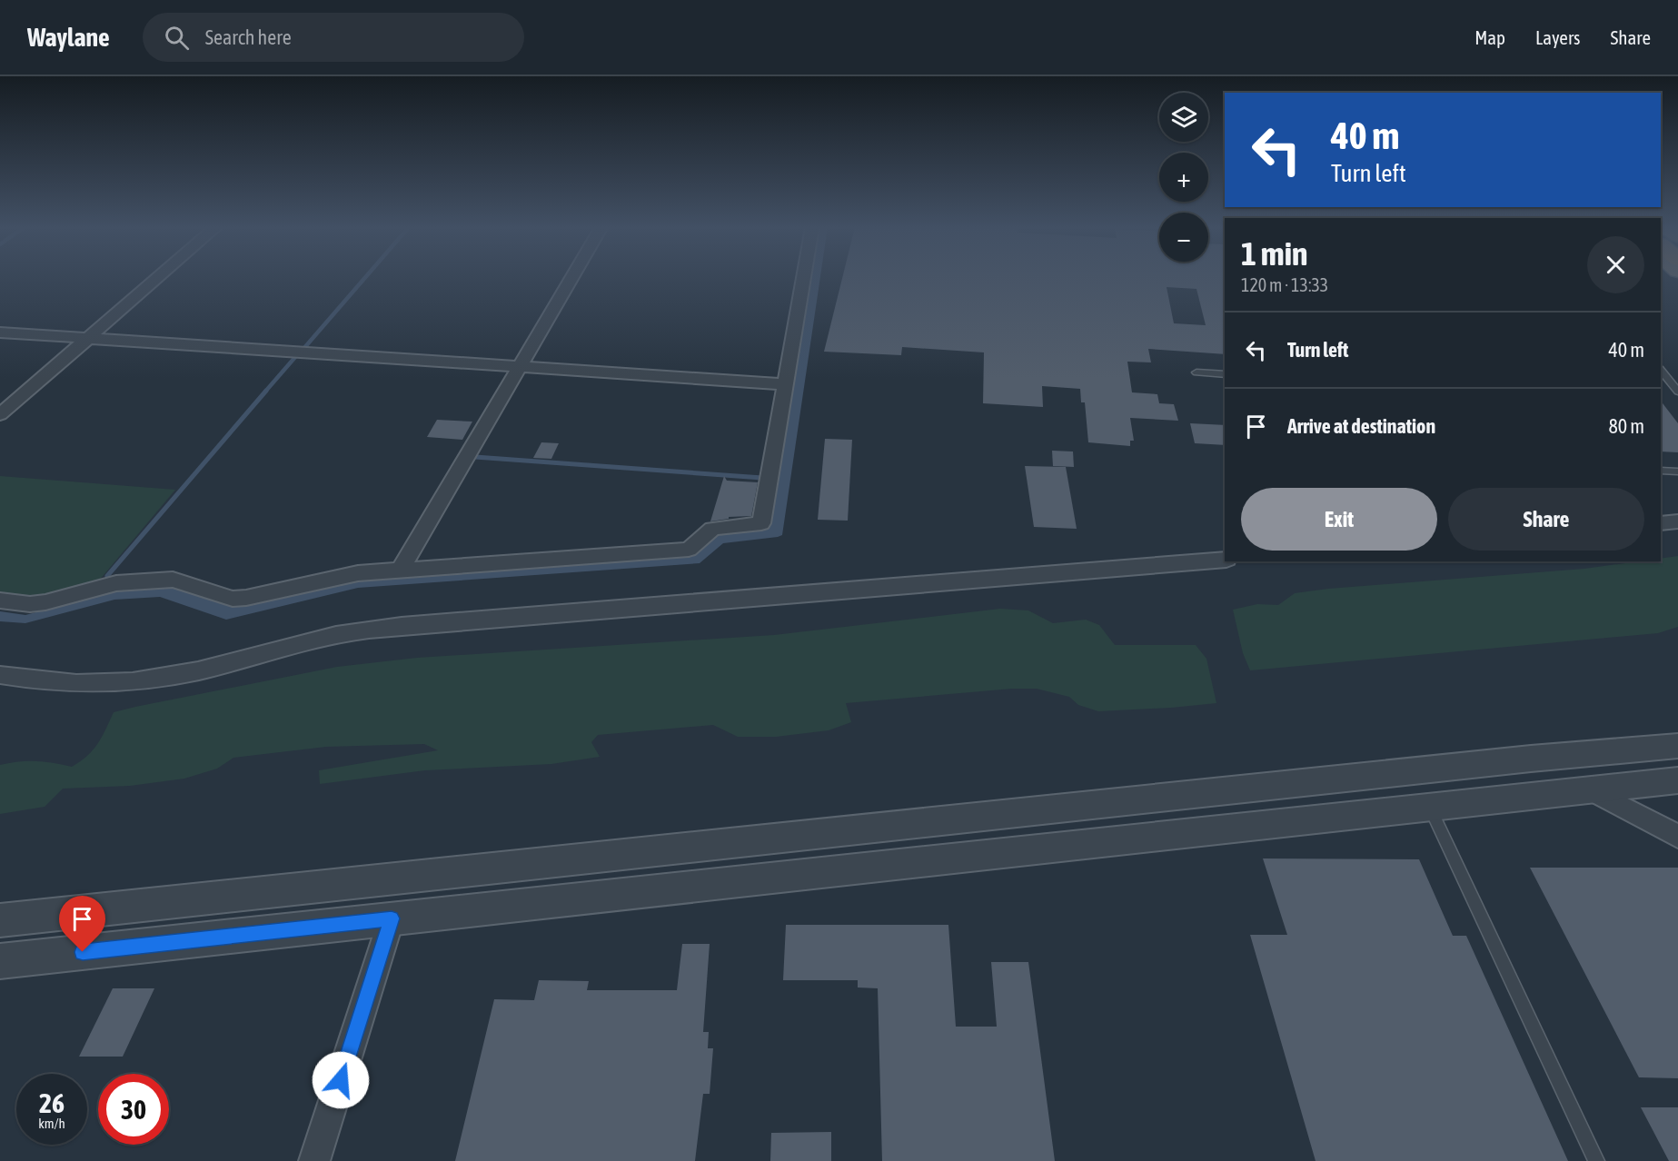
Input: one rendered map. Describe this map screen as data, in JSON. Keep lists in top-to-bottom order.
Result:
{
  "page": {
    "header": "Waylane",
    "search": "Search here",
    "nav": ["Map", "Layers", "Share"],
    "map_buttons": ["+", "−"],
    "turn": ["40 m", "Turn left"],
    "heading": ["1 min", "120 m · 13:33"],
    "list": [
      {
        "name": "Turn left",
        "value": "40 m"
      },
      {
        "name": "Arrive at destination",
        "value": "80 m"
      }
    ],
    "buttons": ["Exit", "Share"],
    "speed": "26 km/h",
    "limit": "30"
  }
}
